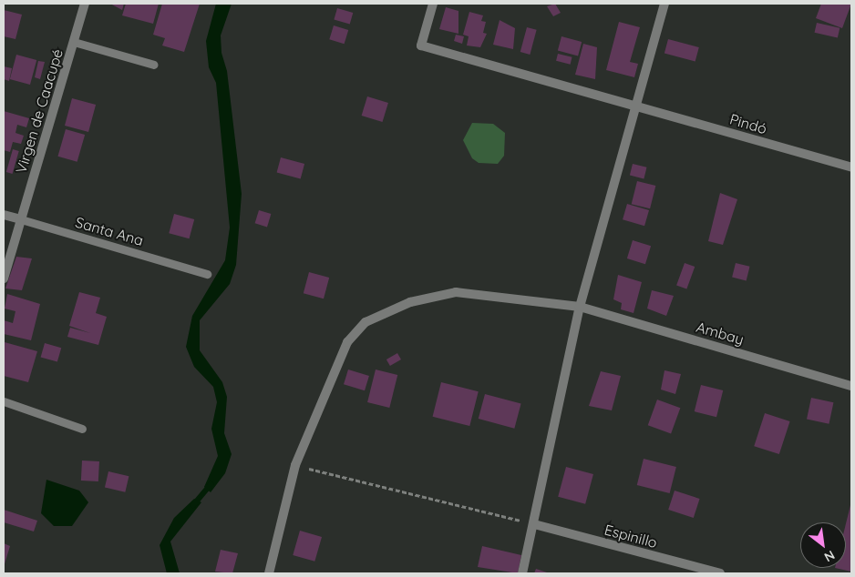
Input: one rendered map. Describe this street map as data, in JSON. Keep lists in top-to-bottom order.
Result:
{
  "streets": {
    "street": [
      "Virgen de Caacupé",
      "Pindó",
      "Santa Ana",
      "Ambay",
      "Espinillo"
    ]
  },
  "crossings": [
    ["Virgen de Caacupé", "Santa Ana"]
  ],
  "north": "bottom right"
}
